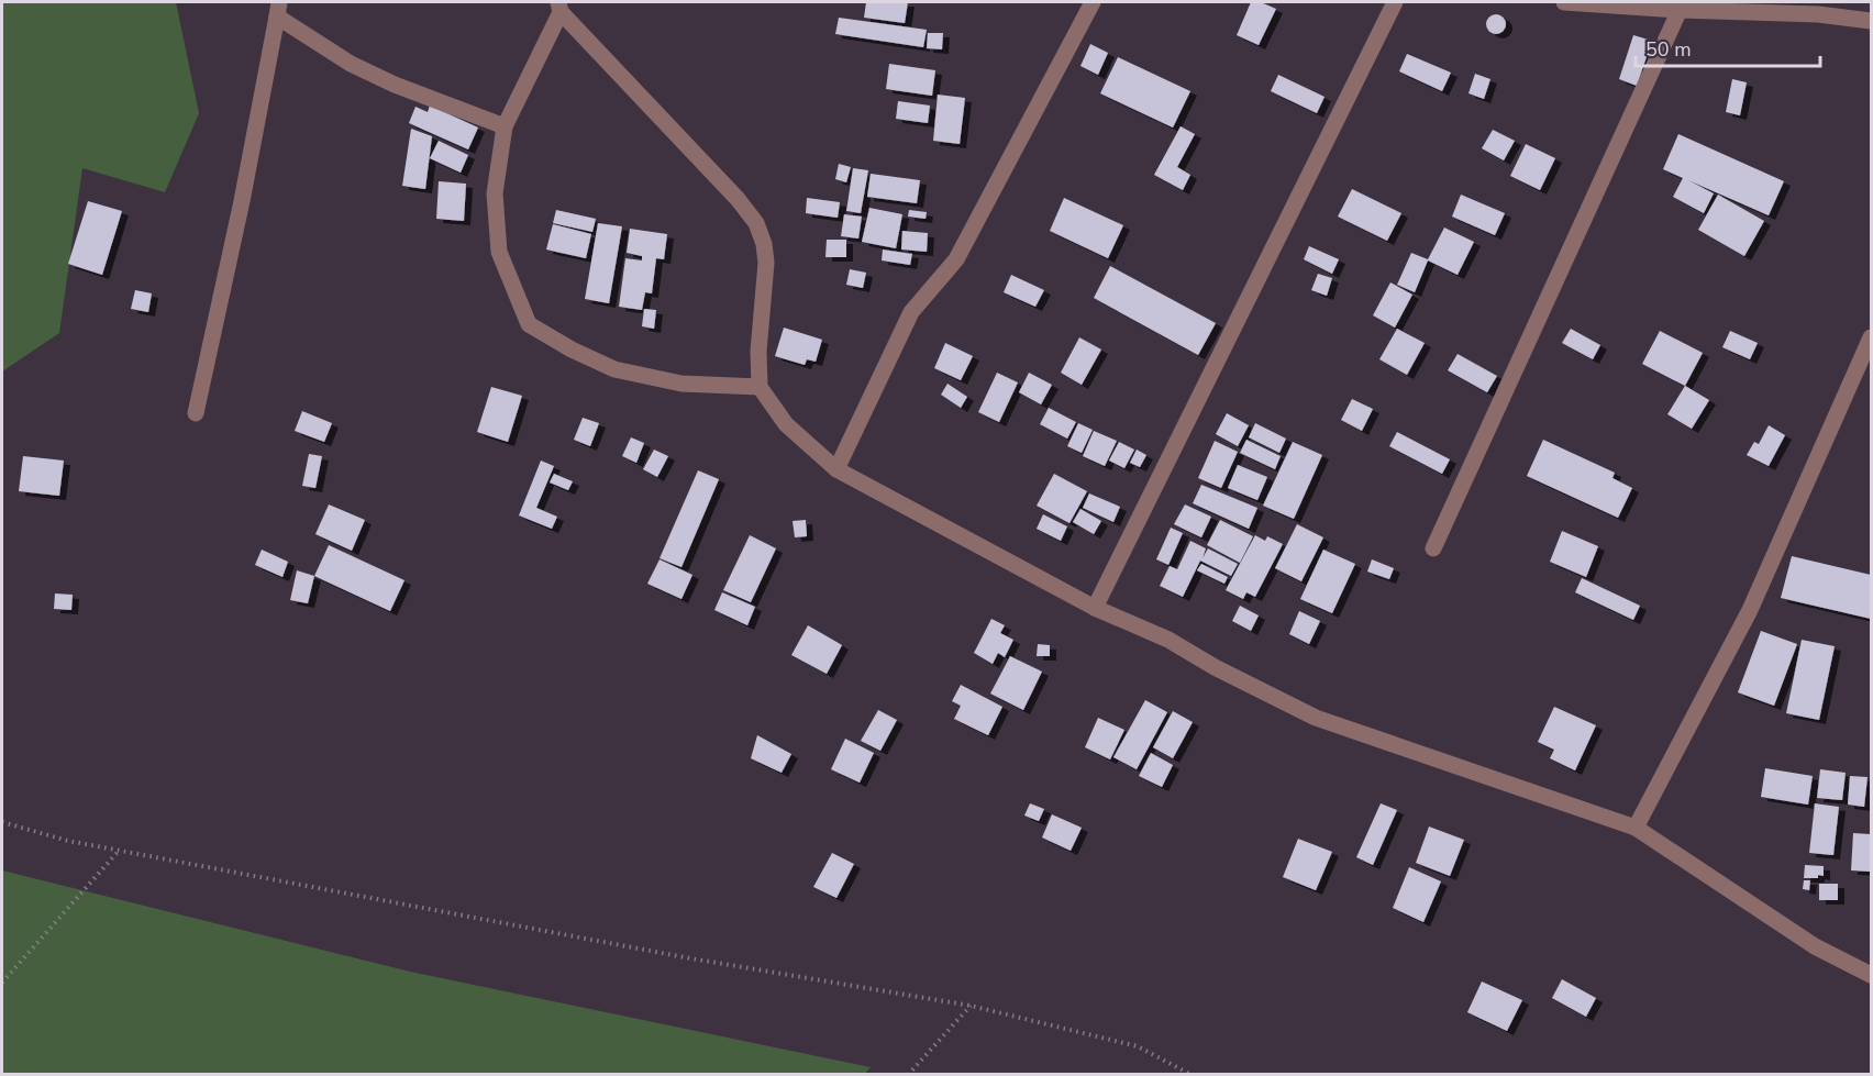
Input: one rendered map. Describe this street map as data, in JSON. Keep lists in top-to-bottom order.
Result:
{
  "scale_bar": "50 m"
}
